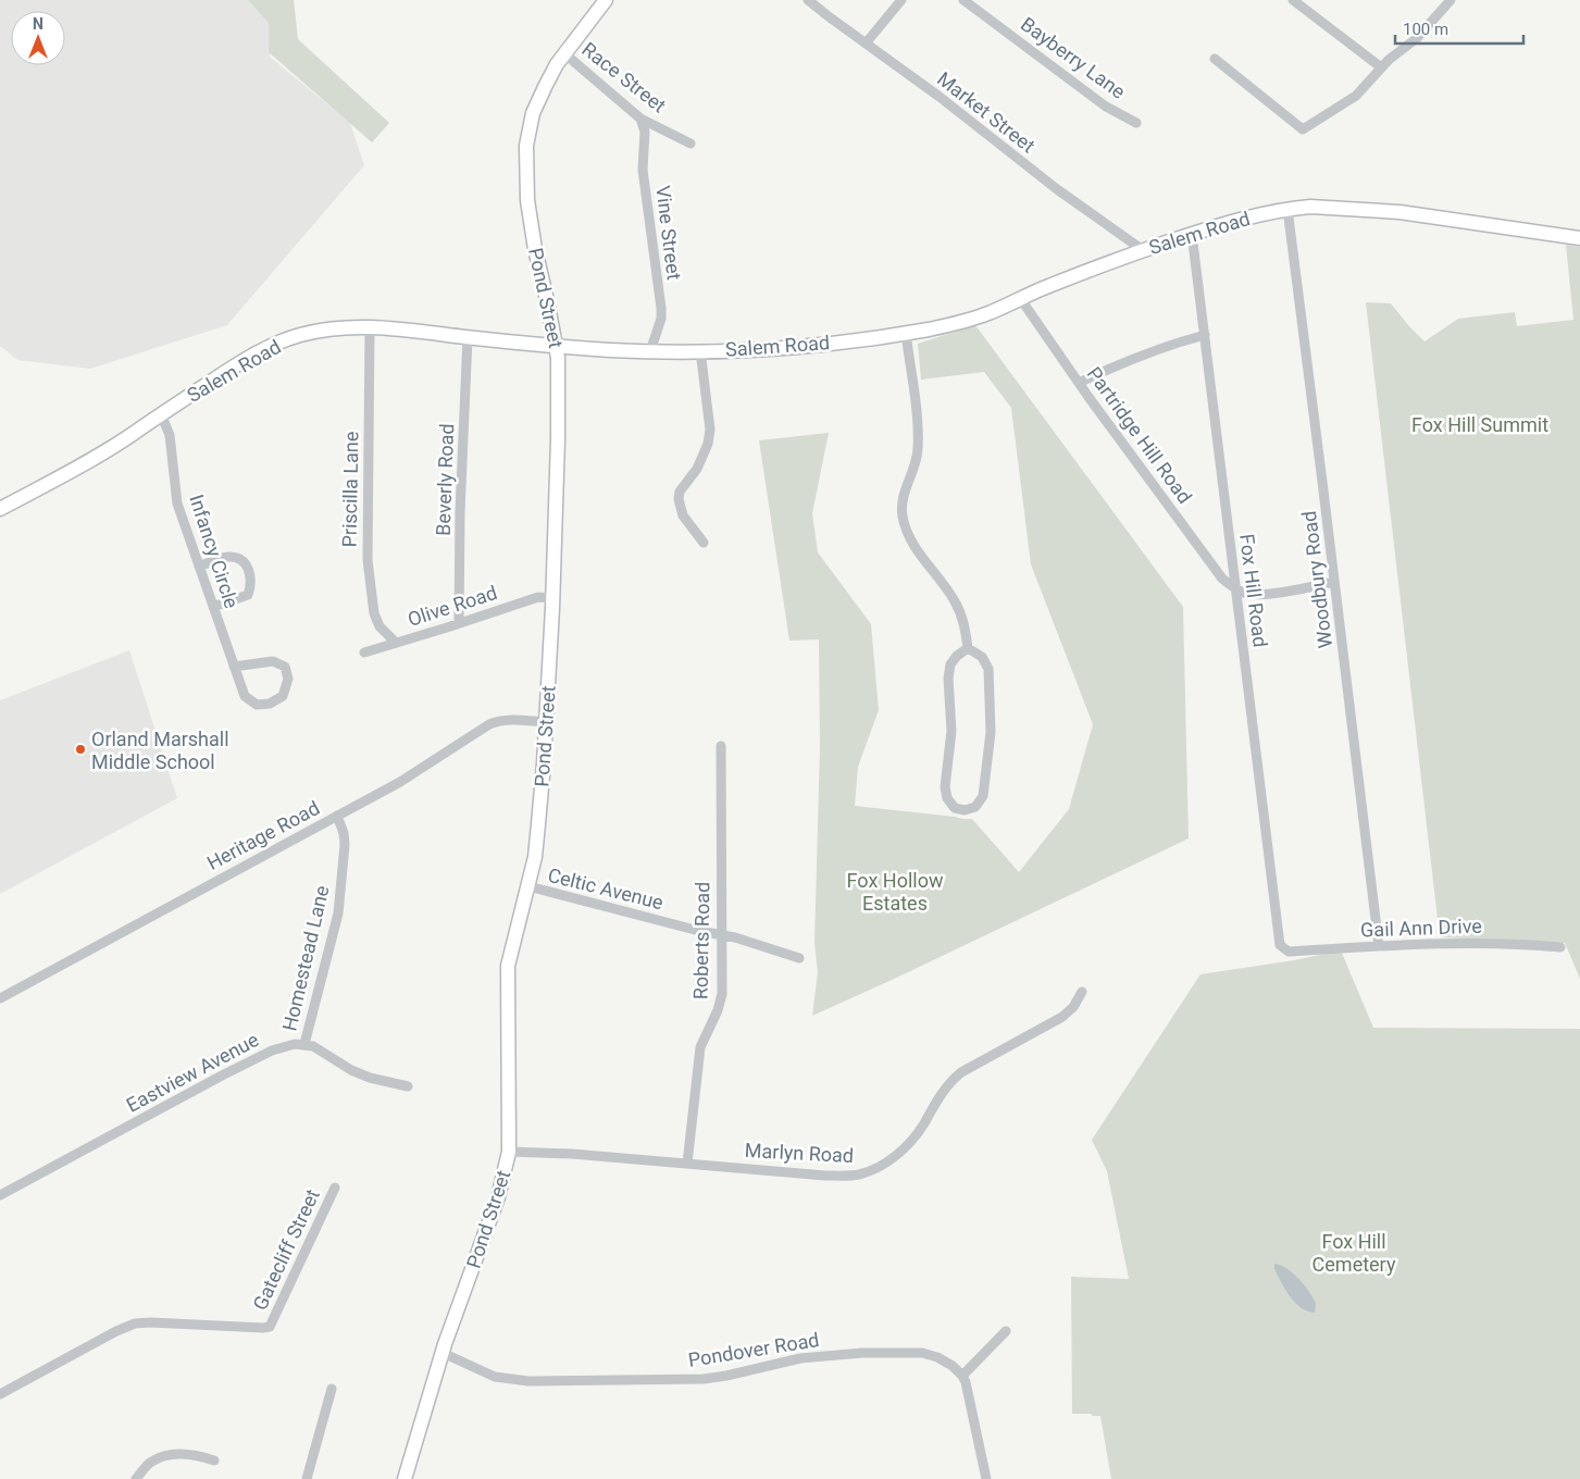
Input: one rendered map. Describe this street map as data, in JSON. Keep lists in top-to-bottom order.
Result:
{
  "streets": {
    "main road": ["Salem Road", "Pond Street"],
    "street": [
      "Bayberry Lane",
      "Race Street",
      "Market Street",
      "Vine Street",
      "Partridge Hill Road",
      "Beverly Road",
      "Priscilla Lane",
      "Infancy Circle",
      "Woodbury Road",
      "Fox Hill Road",
      "Olive Road",
      "Heritage Road",
      "Celtic Avenue",
      "Gail Ann Drive",
      "Roberts Road",
      "Homestead Lane",
      "Eastview Avenue",
      "Marlyn Road",
      "Gatecliff Street",
      "Pondover Road"
    ]
  },
  "crossings": [
    ["Race Street", "Vine Street"],
    ["Race Street", "Pond Street"],
    ["Market Street", "Salem Road"],
    ["Vine Street", "Salem Road"],
    ["Salem Road", "Pond Street"],
    ["Salem Road", "Partridge Hill Road"],
    ["Salem Road", "Beverly Road"],
    ["Salem Road", "Priscilla Lane"],
    ["Salem Road", "Infancy Circle"],
    ["Salem Road", "Woodbury Road"],
    ["Salem Road", "Fox Hill Road"],
    ["Pond Street", "Olive Road"],
    ["Pond Street", "Heritage Road"],
    ["Pond Street", "Celtic Avenue"],
    ["Pond Street", "Marlyn Road"],
    ["Pond Street", "Pondover Road"],
    ["Partridge Hill Road", "Fox Hill Road"],
    ["Beverly Road", "Olive Road"],
    ["Priscilla Lane", "Olive Road"],
    ["Woodbury Road", "Gail Ann Drive"],
    ["Fox Hill Road", "Gail Ann Drive"],
    ["Heritage Road", "Homestead Lane"],
    ["Celtic Avenue", "Roberts Road"],
    ["Roberts Road", "Marlyn Road"],
    ["Homestead Lane", "Eastview Avenue"]
  ],
  "parks": ["Fox Hill Summit", "Fox Hollow Estates", "Fox Hill Cemetery"],
  "places": ["Orland Marshall Middle School"],
  "scale_bar": "100 m",
  "north": "top"
}
